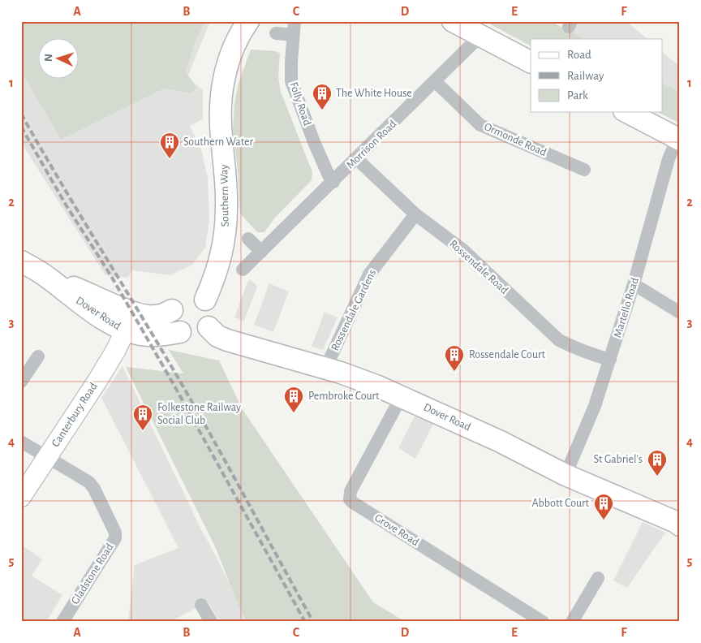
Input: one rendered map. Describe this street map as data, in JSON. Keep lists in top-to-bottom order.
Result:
{
  "streets": {
    "main road": ["Southern Way", "Dover Road"],
    "street": [
      "Folly Road",
      "Ormonde Road",
      "Morrison Road",
      "Rossendale Road",
      "Martello Road",
      "Rossendale Gardens",
      "Canterbury Road",
      "Grove Road",
      "Gladstone Road"
    ]
  },
  "crossings": [
    ["Folly Road", "Morrison Road"],
    ["Ormonde Road", "Morrison Road"],
    ["Morrison Road", "Rossendale Road"],
    ["Southern Way", "Dover Road"],
    ["Rossendale Road", "Martello Road"],
    ["Rossendale Road", "Rossendale Gardens"],
    ["Martello Road", "Dover Road"],
    ["Rossendale Gardens", "Dover Road"],
    ["Dover Road", "Canterbury Road"],
    ["Dover Road", "Grove Road"],
    ["Canterbury Road", "Gladstone Road"]
  ],
  "places": {
    "building": [
      "The White House",
      "Southern Water",
      "Rossendale Court",
      "Pembroke Court",
      "Folkestone Railway Social Club",
      "St Gabriel's",
      "Abbott Court"
    ]
  },
  "legend": ["Road", "Railway", "Park"],
  "north": "left",
  "grid": {
    "columns": [
      "A",
      "B",
      "C",
      "D",
      "E",
      "F"
    ],
    "rows": [
      "1",
      "2",
      "3",
      "4",
      "5"
    ]
  }
}
